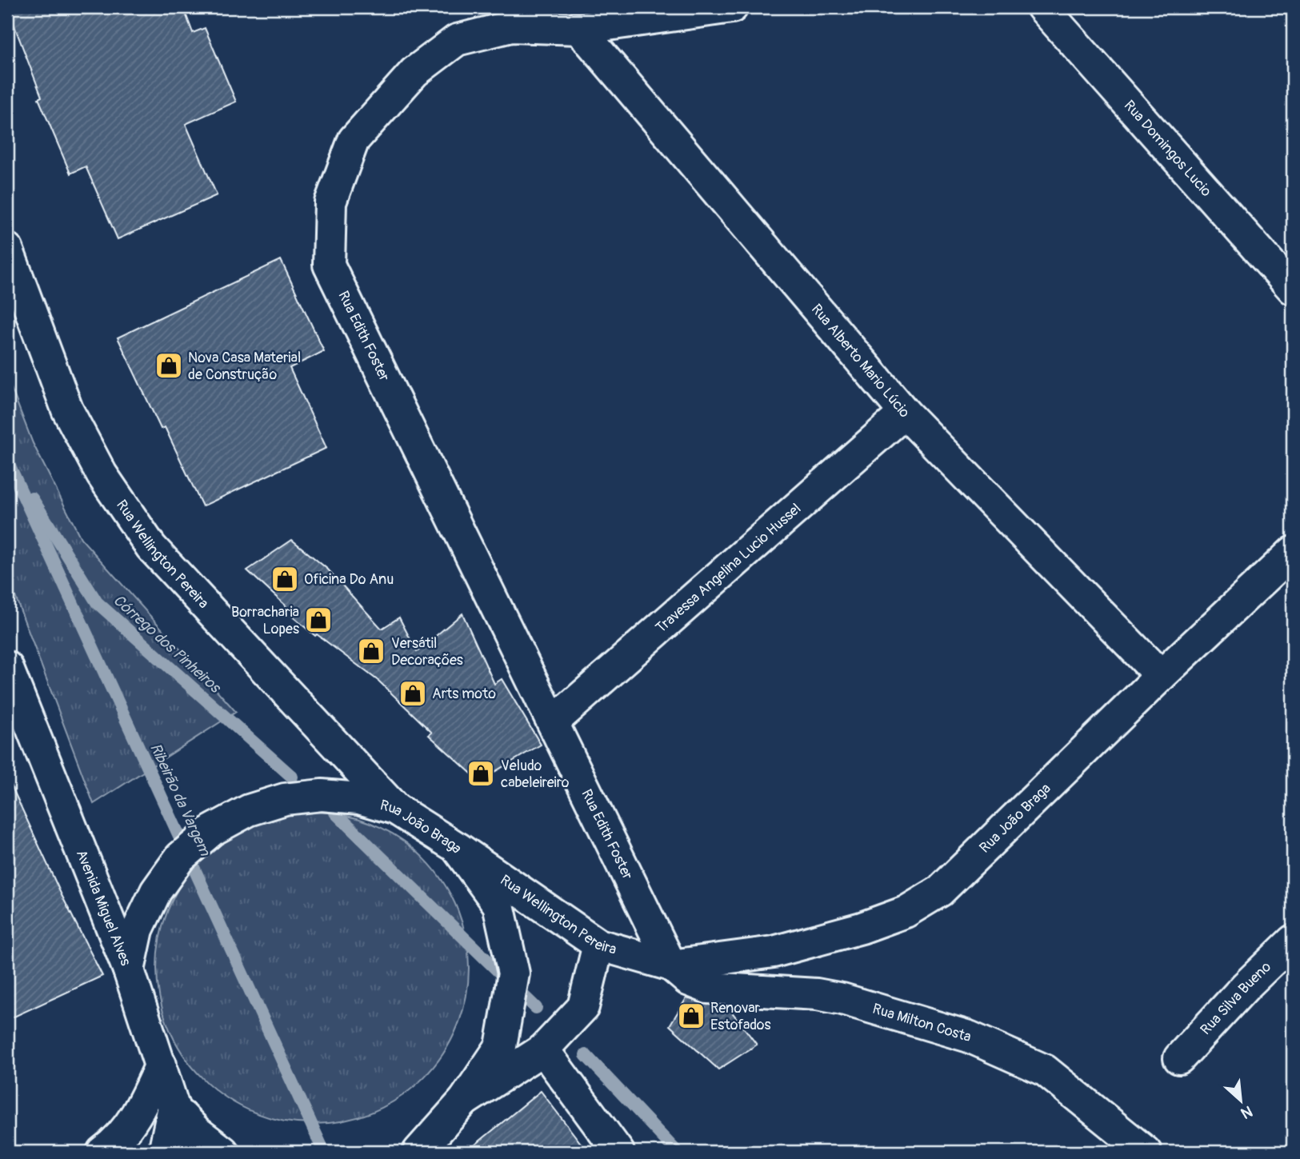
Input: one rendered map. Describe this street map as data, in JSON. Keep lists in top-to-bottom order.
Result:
{
  "streets": {
    "street": [
      "Rua Domingos Lucio",
      "Rua Edith Foster",
      "Rua Alberto Mario Lúcio",
      "Rua Wellington Pereira",
      "Travessa Angelina Lucio Hussel",
      "Rua João Braga",
      "Avenida Miguel Alves",
      "Rua Silva Bueno",
      "Rua Milton Costa"
    ]
  },
  "crossings": [
    ["Rua Edith Foster", "Rua Alberto Mario Lúcio"],
    ["Rua Edith Foster", "Rua Wellington Pereira"],
    ["Rua Edith Foster", "Travessa Angelina Lucio Hussel"],
    ["Rua Edith Foster", "Rua João Braga"],
    ["Rua Edith Foster", "Rua Milton Costa"],
    ["Rua Alberto Mario Lúcio", "Travessa Angelina Lucio Hussel"],
    ["Rua Alberto Mario Lúcio", "Rua João Braga"],
    ["Rua Wellington Pereira", "Rua João Braga"],
    ["Rua Wellington Pereira", "Rua Milton Costa"],
    ["Rua João Braga", "Avenida Miguel Alves"],
    ["Rua João Braga", "Rua Milton Costa"]
  ],
  "water": ["Córrego dos Pinheiros", "Ribeirão da Vargem"],
  "places": {
    "shop": [
      "Nova Casa Material de Construção",
      "Oficina Do Anu",
      "Borracharia Lopes",
      "Versátil Decorações",
      "Arts moto",
      "Veludo cabeleireiro",
      "Renovar Estofados"
    ]
  },
  "north": "bottom right"
}
